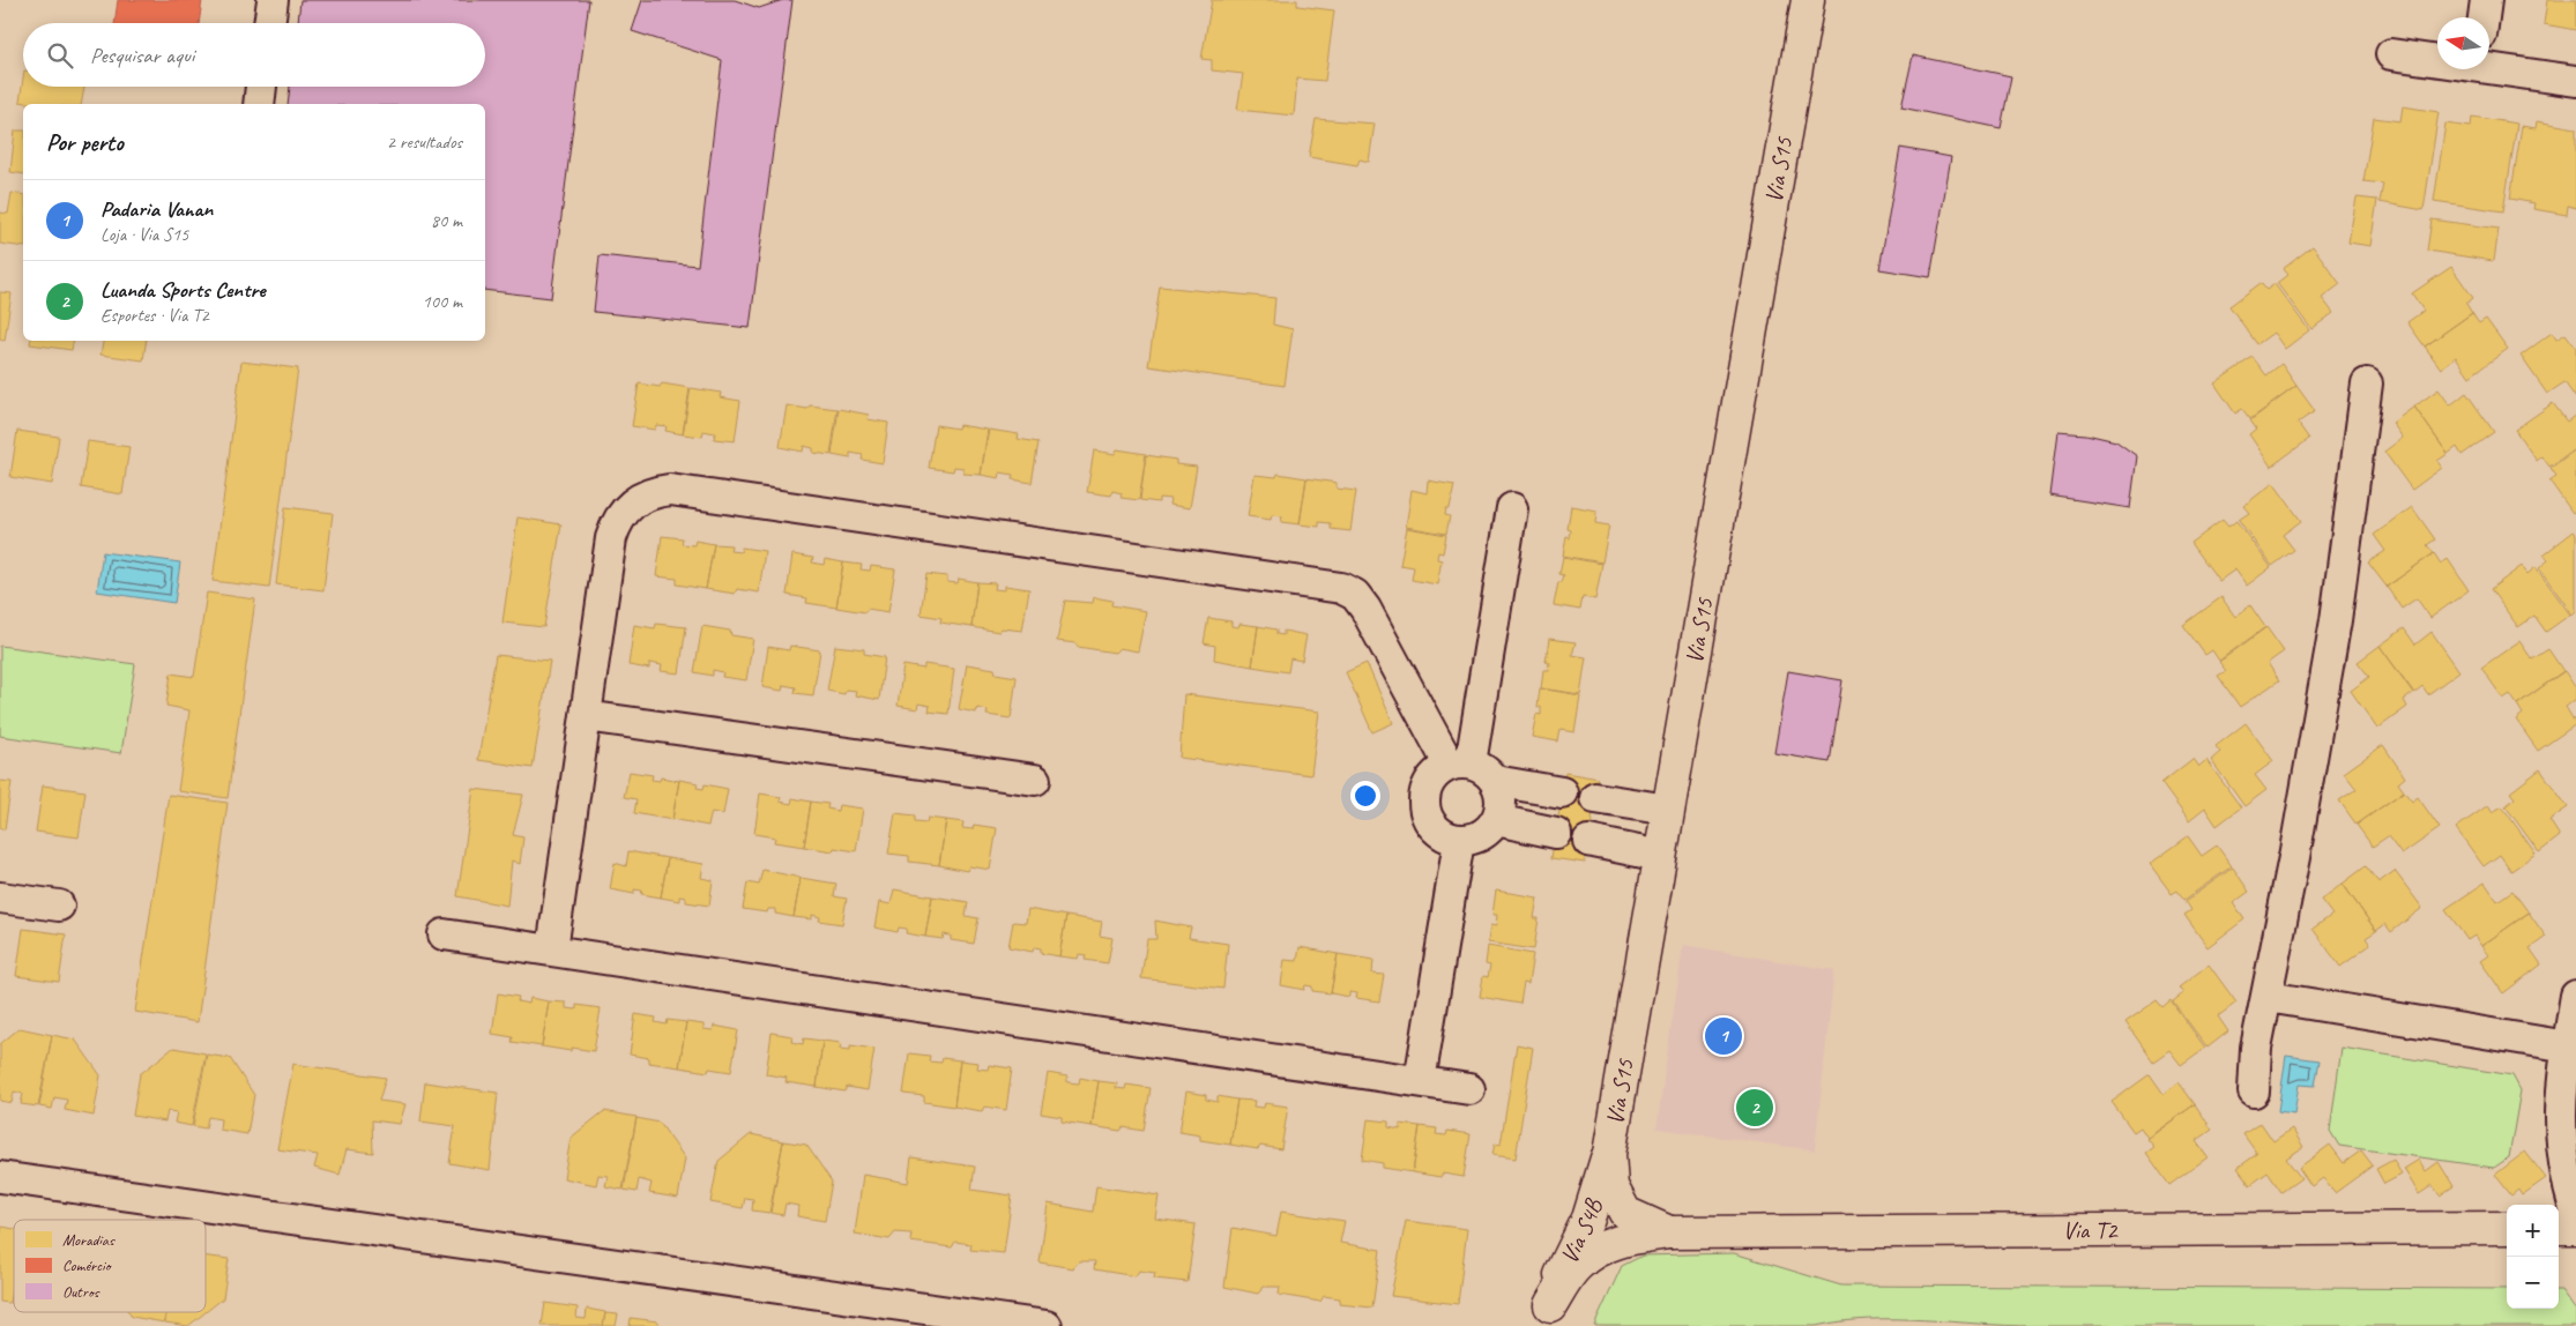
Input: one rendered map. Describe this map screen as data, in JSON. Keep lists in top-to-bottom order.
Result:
{
  "streets": {
    "street": ["Via S15", "Via S4B", "Via T2"]
  },
  "crossings": [
    ["Via S15", "Via S4B"],
    ["Via S15", "Via T2"],
    ["Via S4B", "Via T2"]
  ],
  "legend": ["Moradias", "Comércio", "Outros"],
  "north": "left",
  "page": {
    "search": "Pesquisar aqui",
    "heading": ["Por perto", "2 resultados"],
    "list": [
      {
        "mark": "1",
        "name": "Padaria Vanan",
        "note": "Loja · Via S15",
        "value": "80 m"
      },
      {
        "mark": "2",
        "name": "Luanda Sports Centre",
        "note": "Esportes · Via T2",
        "value": "100 m"
      }
    ],
    "pins": ["1", "2"],
    "map_buttons": ["+", "−"]
  }
}
